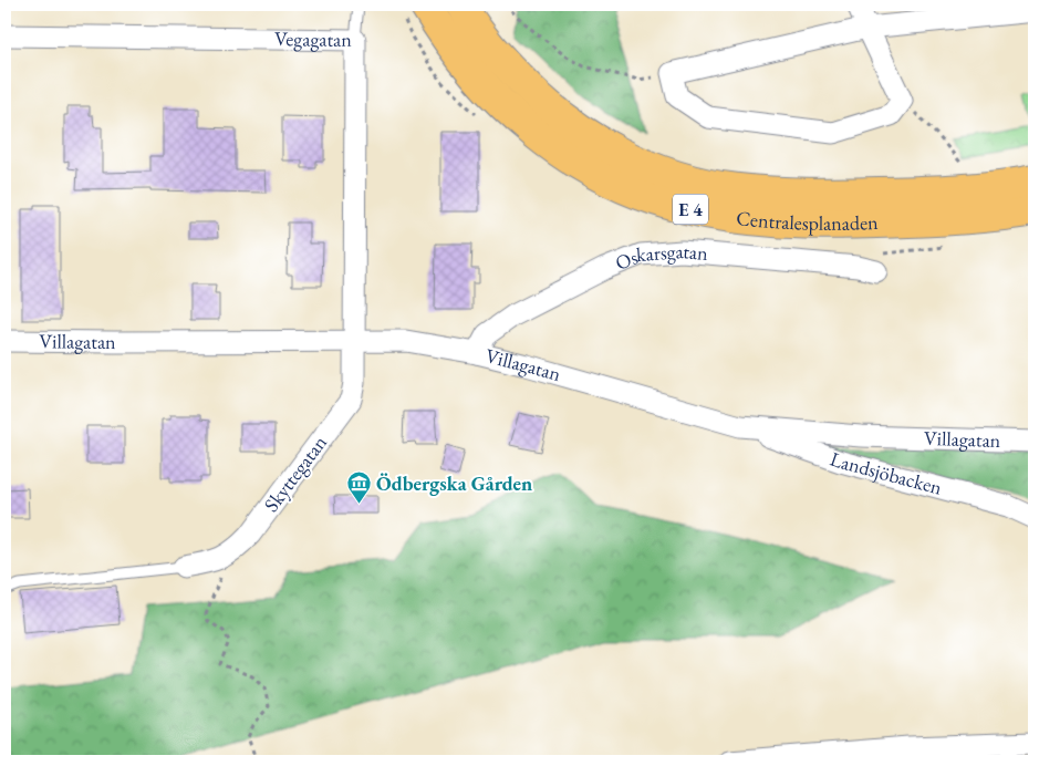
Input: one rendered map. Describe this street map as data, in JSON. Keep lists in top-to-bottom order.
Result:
{
  "streets": {
    "highway": ["E 4", "Centralesplanaden"],
    "street": [
      "Vegagatan",
      "Oskarsgatan",
      "Villagatan",
      "Landsjöbacken",
      "Skyttegatan"
    ]
  },
  "crossings": [
    ["Vegagatan", "Villagatan"],
    ["Vegagatan", "Skyttegatan"],
    ["Oskarsgatan", "Villagatan"],
    ["Villagatan", "Landsjöbacken"],
    ["Villagatan", "Skyttegatan"]
  ],
  "places": {
    "museum": ["Ödbergska Gården"]
  }
}
